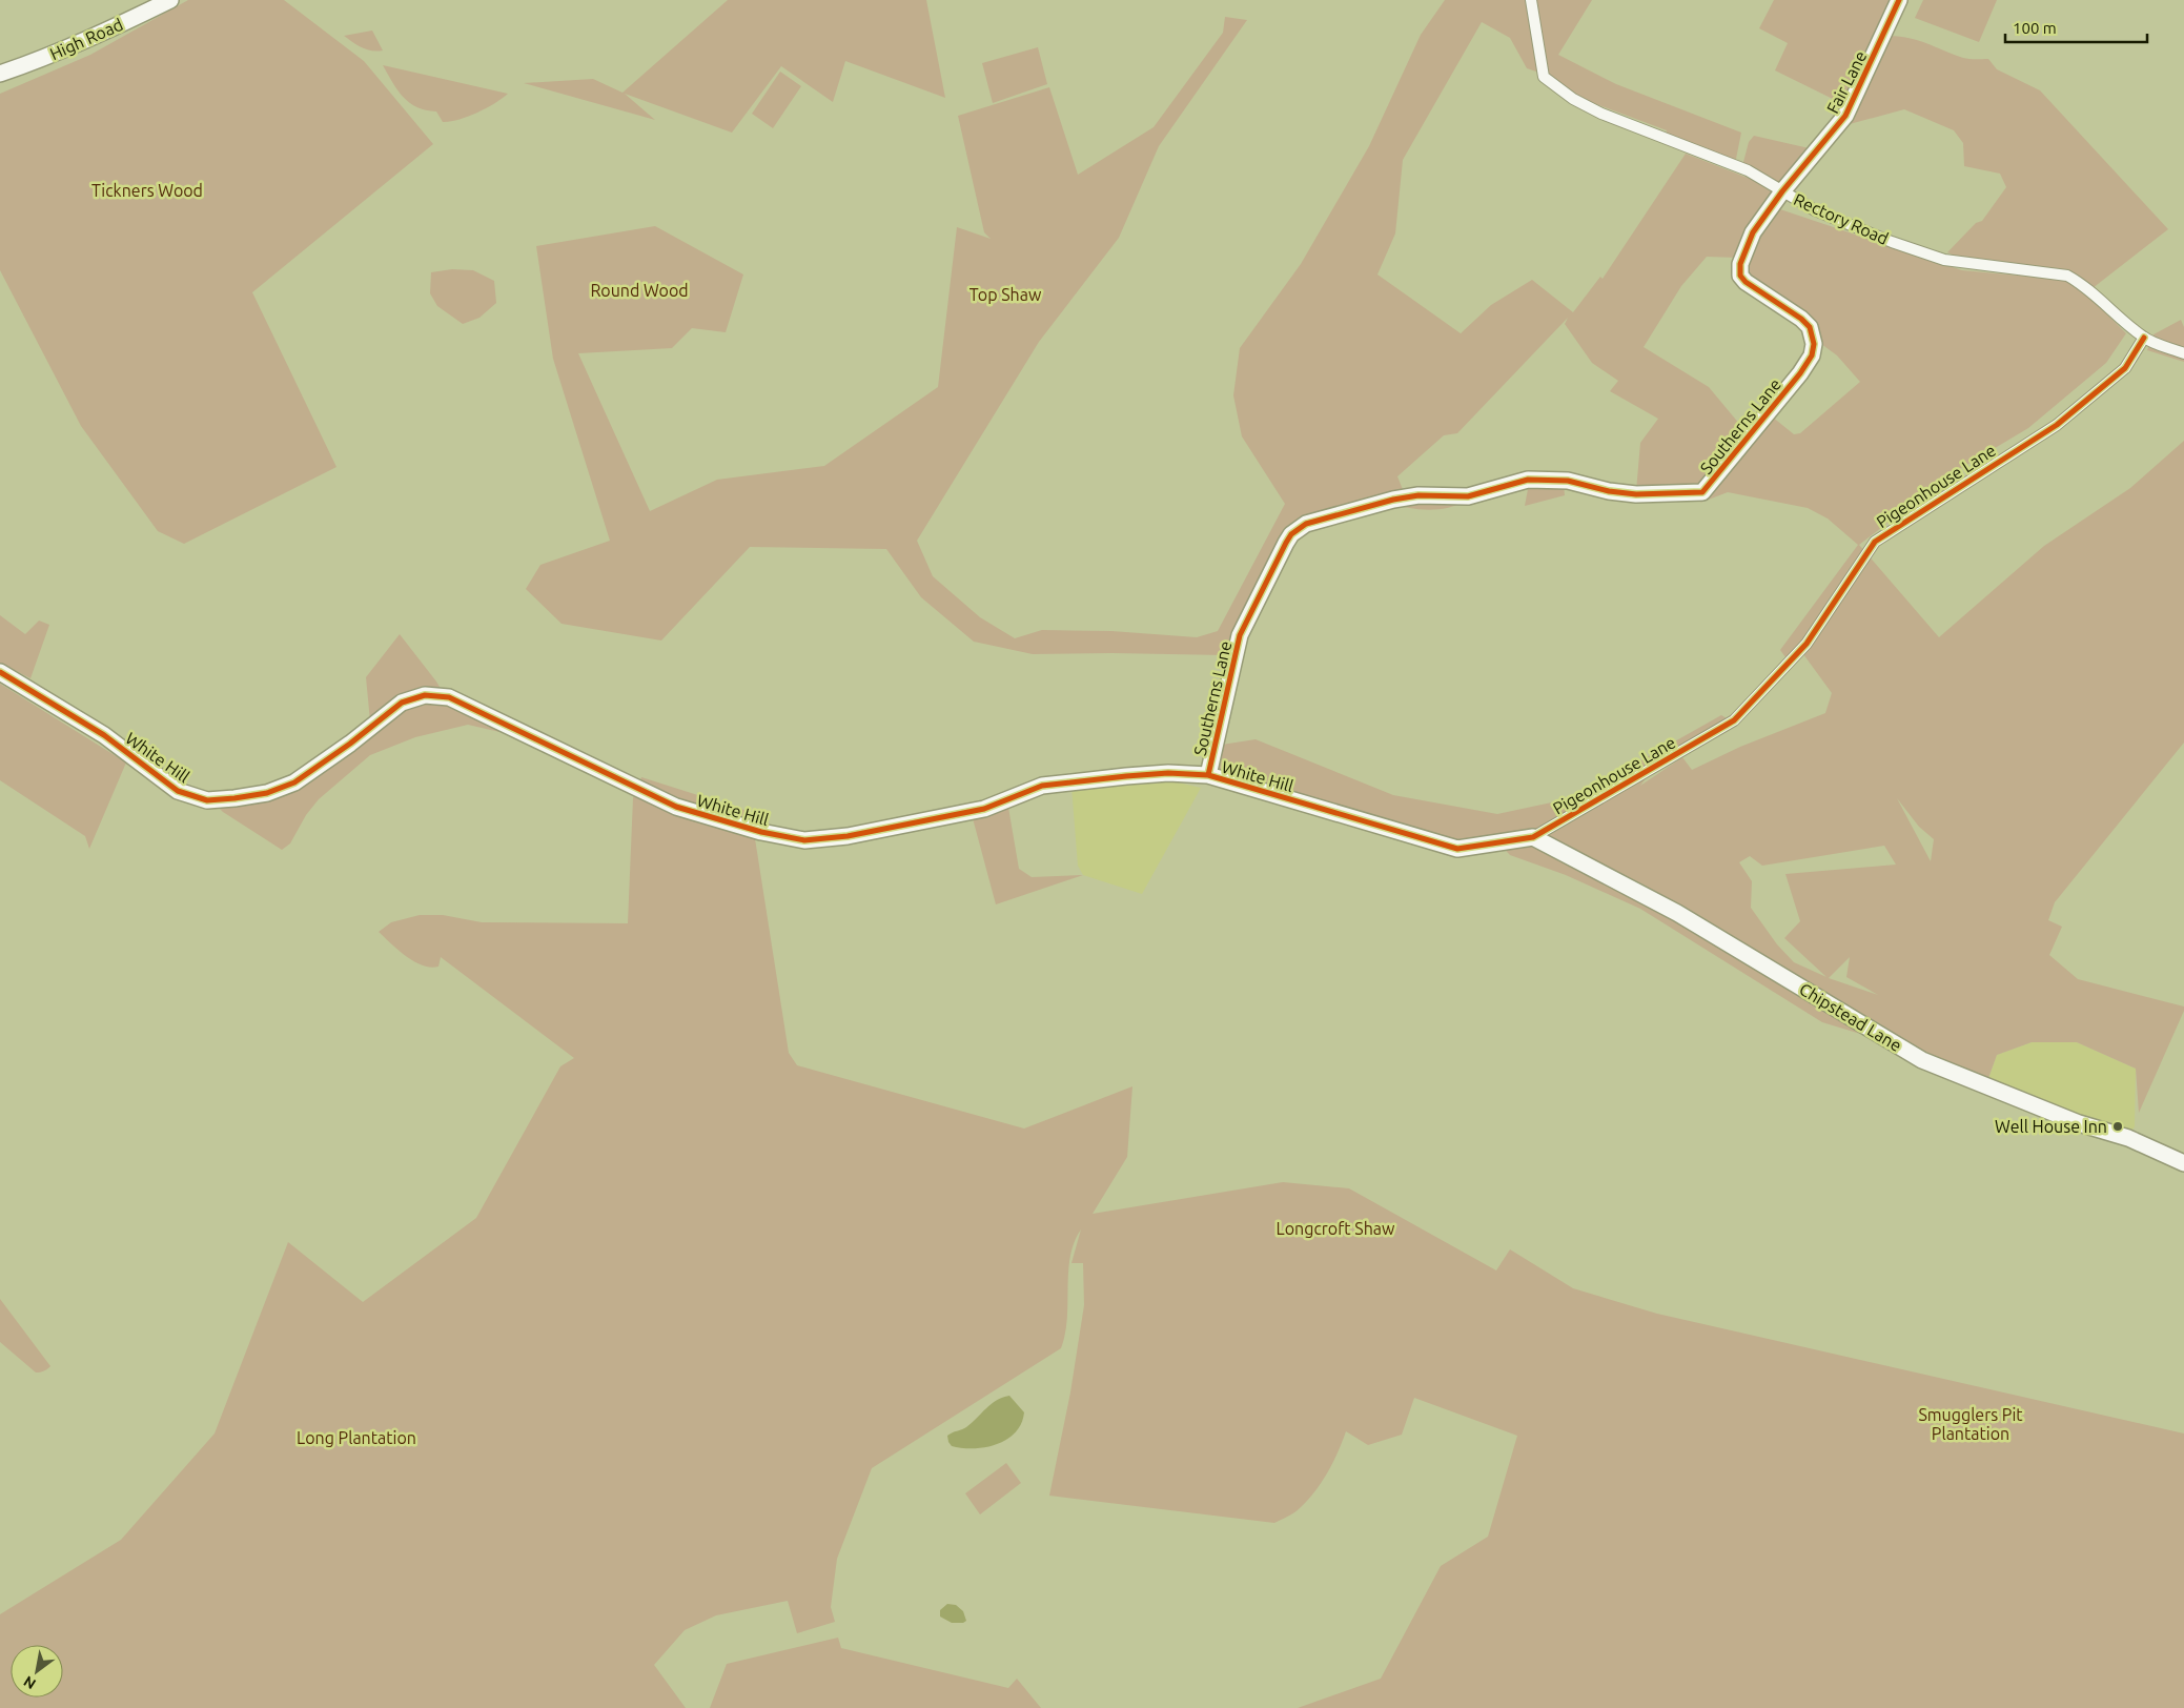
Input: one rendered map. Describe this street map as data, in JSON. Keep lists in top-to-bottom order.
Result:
{
  "streets": {
    "street": [
      "High Road",
      "Fair Lane",
      "Rectory Road",
      "Southerns Lane",
      "Pigeonhouse Lane",
      "White Hill",
      "Chipstead Lane"
    ]
  },
  "crossings": [
    ["Fair Lane", "Rectory Road"],
    ["Fair Lane", "Southerns Lane"],
    ["Rectory Road", "Southerns Lane"],
    ["Rectory Road", "Pigeonhouse Lane"],
    ["Southerns Lane", "White Hill"],
    ["Pigeonhouse Lane", "White Hill"],
    ["Pigeonhouse Lane", "Chipstead Lane"],
    ["White Hill", "Chipstead Lane"]
  ],
  "parks": [
    "Tickners Wood",
    "Round Wood",
    "Top Shaw",
    "Longcroft Shaw",
    "Smugglers Pit Plantation",
    "Long Plantation"
  ],
  "places": ["Well House Inn"],
  "scale_bar": "100 m",
  "north": "bottom left"
}
